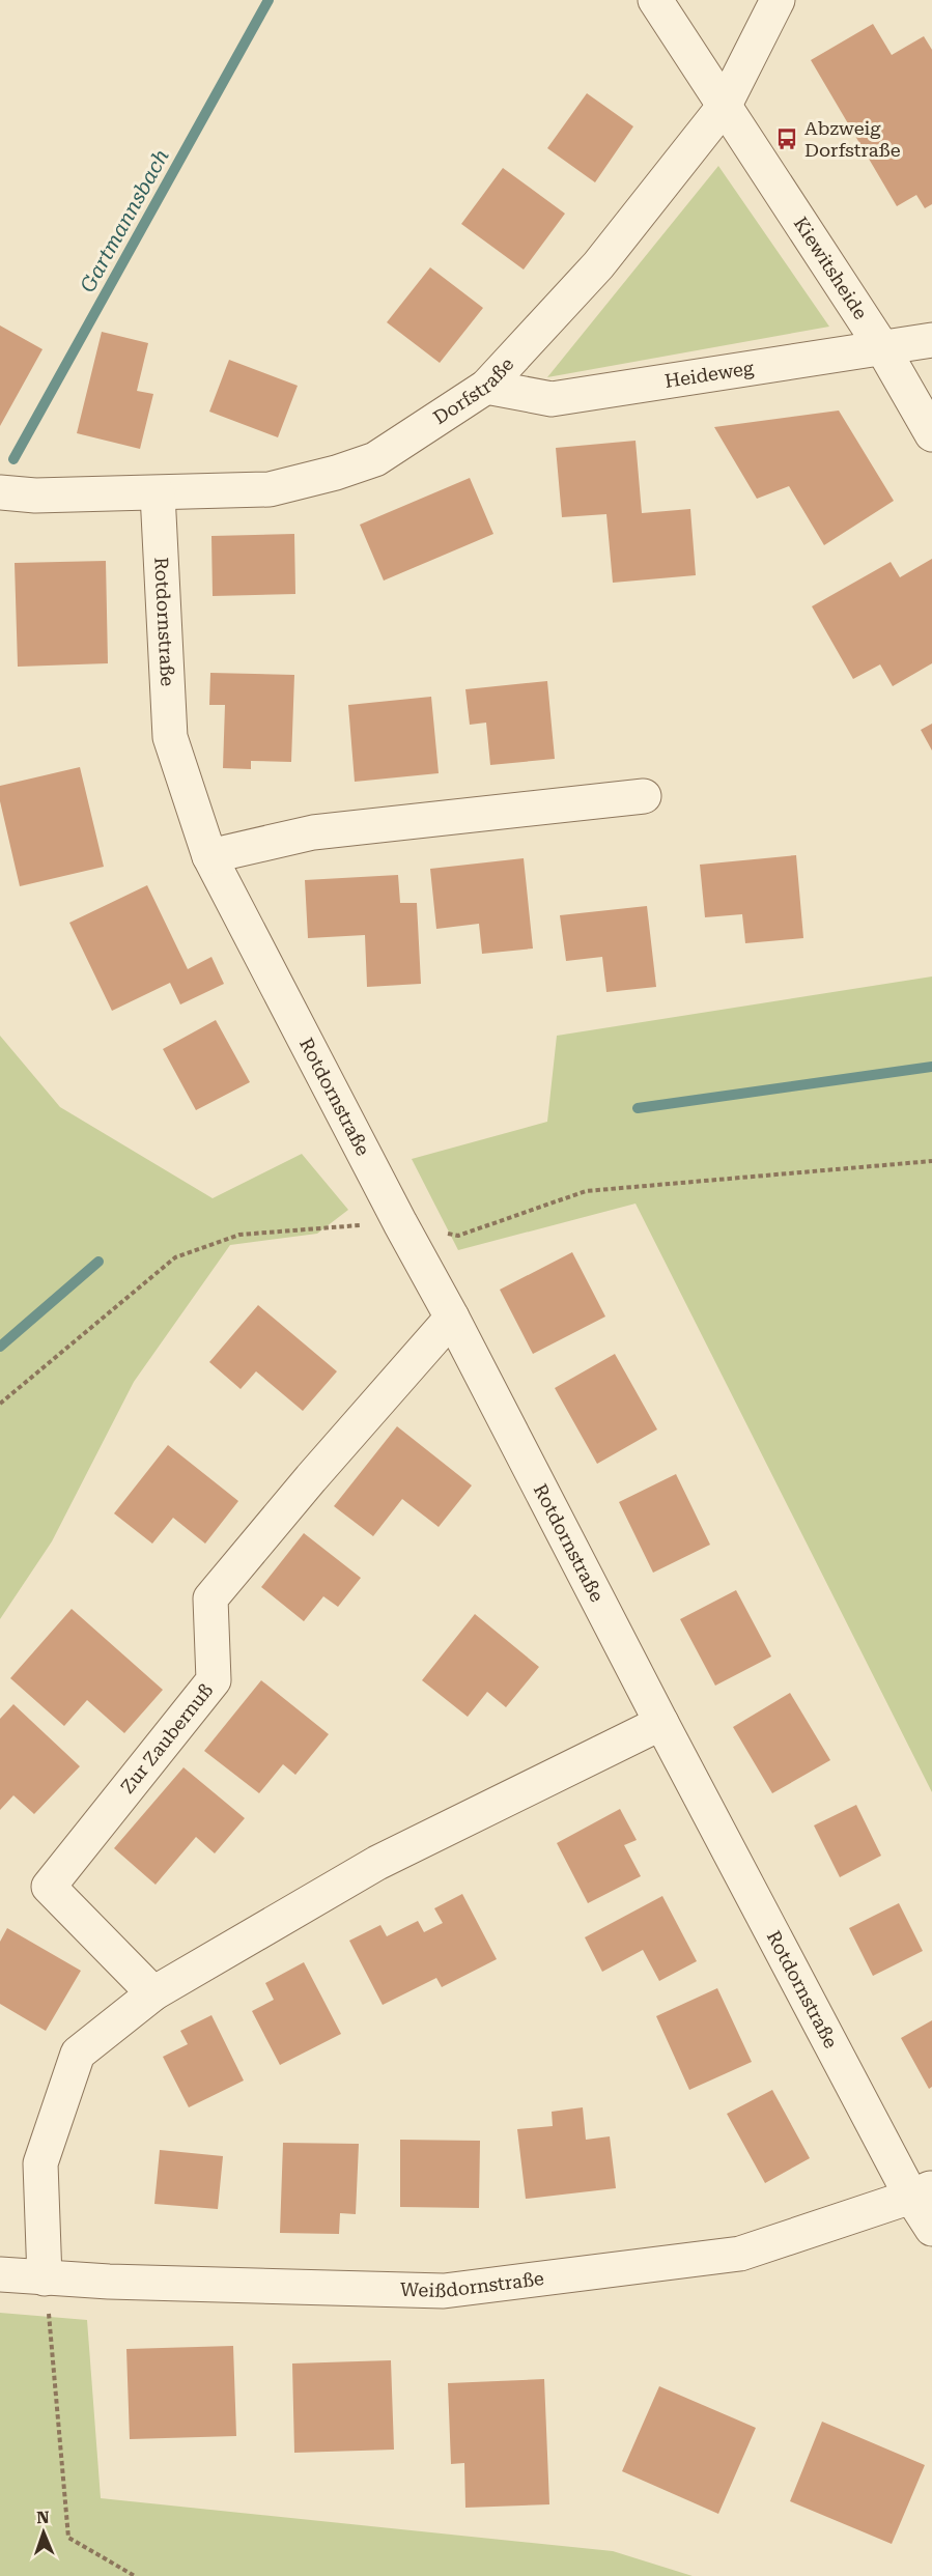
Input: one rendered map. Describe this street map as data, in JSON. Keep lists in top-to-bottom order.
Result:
{
  "streets": {
    "street": [
      "Kiewitsheide",
      "Heideweg",
      "Dorfstraße",
      "Rotdornstraße",
      "Zur Zaubernuß",
      "Weißdornstraße"
    ]
  },
  "crossings": [
    ["Kiewitsheide", "Heideweg"],
    ["Kiewitsheide", "Dorfstraße"],
    ["Heideweg", "Dorfstraße"],
    ["Dorfstraße", "Rotdornstraße"],
    ["Rotdornstraße", "Zur Zaubernuß"],
    ["Rotdornstraße", "Weißdornstraße"]
  ],
  "water": ["Gartmannsbach"],
  "places": {
    "bus stop": ["Abzweig Dorfstraße"]
  },
  "north": "top"
}
